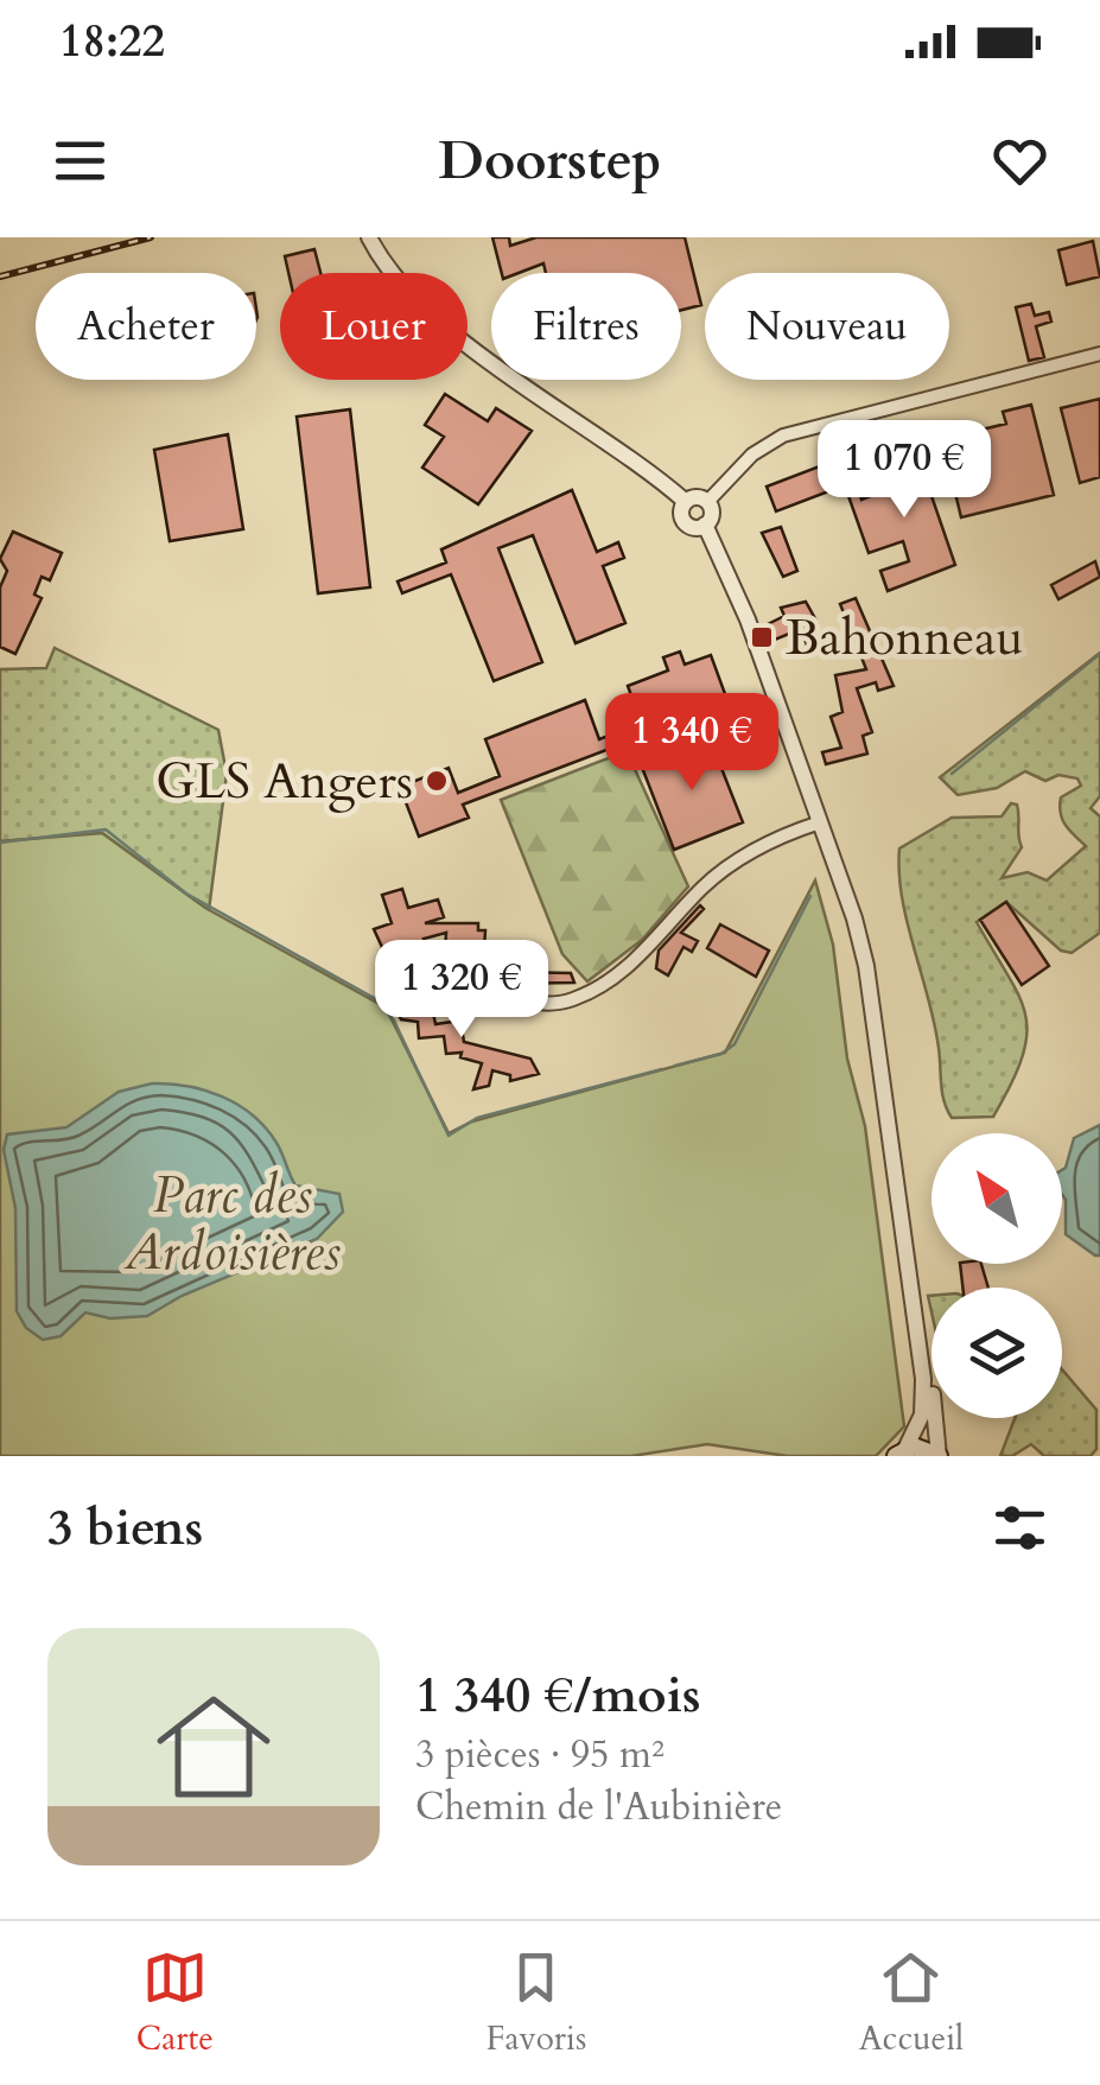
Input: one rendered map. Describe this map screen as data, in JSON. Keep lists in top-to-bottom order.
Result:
{
  "parks": ["Parc des Ardoisières"],
  "places": {
    "transit": ["Bahonneau"],
    "other": ["GLS Angers"]
  },
  "north": "top left",
  "page": {
    "status": "18:22",
    "header": "Doorstep",
    "chip": [
      "Acheter",
      "Louer",
      "Filtres",
      "Nouveau"
    ],
    "price": ["1 070 €", "1 340 €", "1 320 €"],
    "heading": "3 biens",
    "list": [
      {
        "name": "1 340 €/mois",
        "note": "3 pièces · 95 m² · Chemin de l'Aubinière"
      }
    ],
    "tabs": ["Carte", "Favoris", "Accueil"]
  }
}
